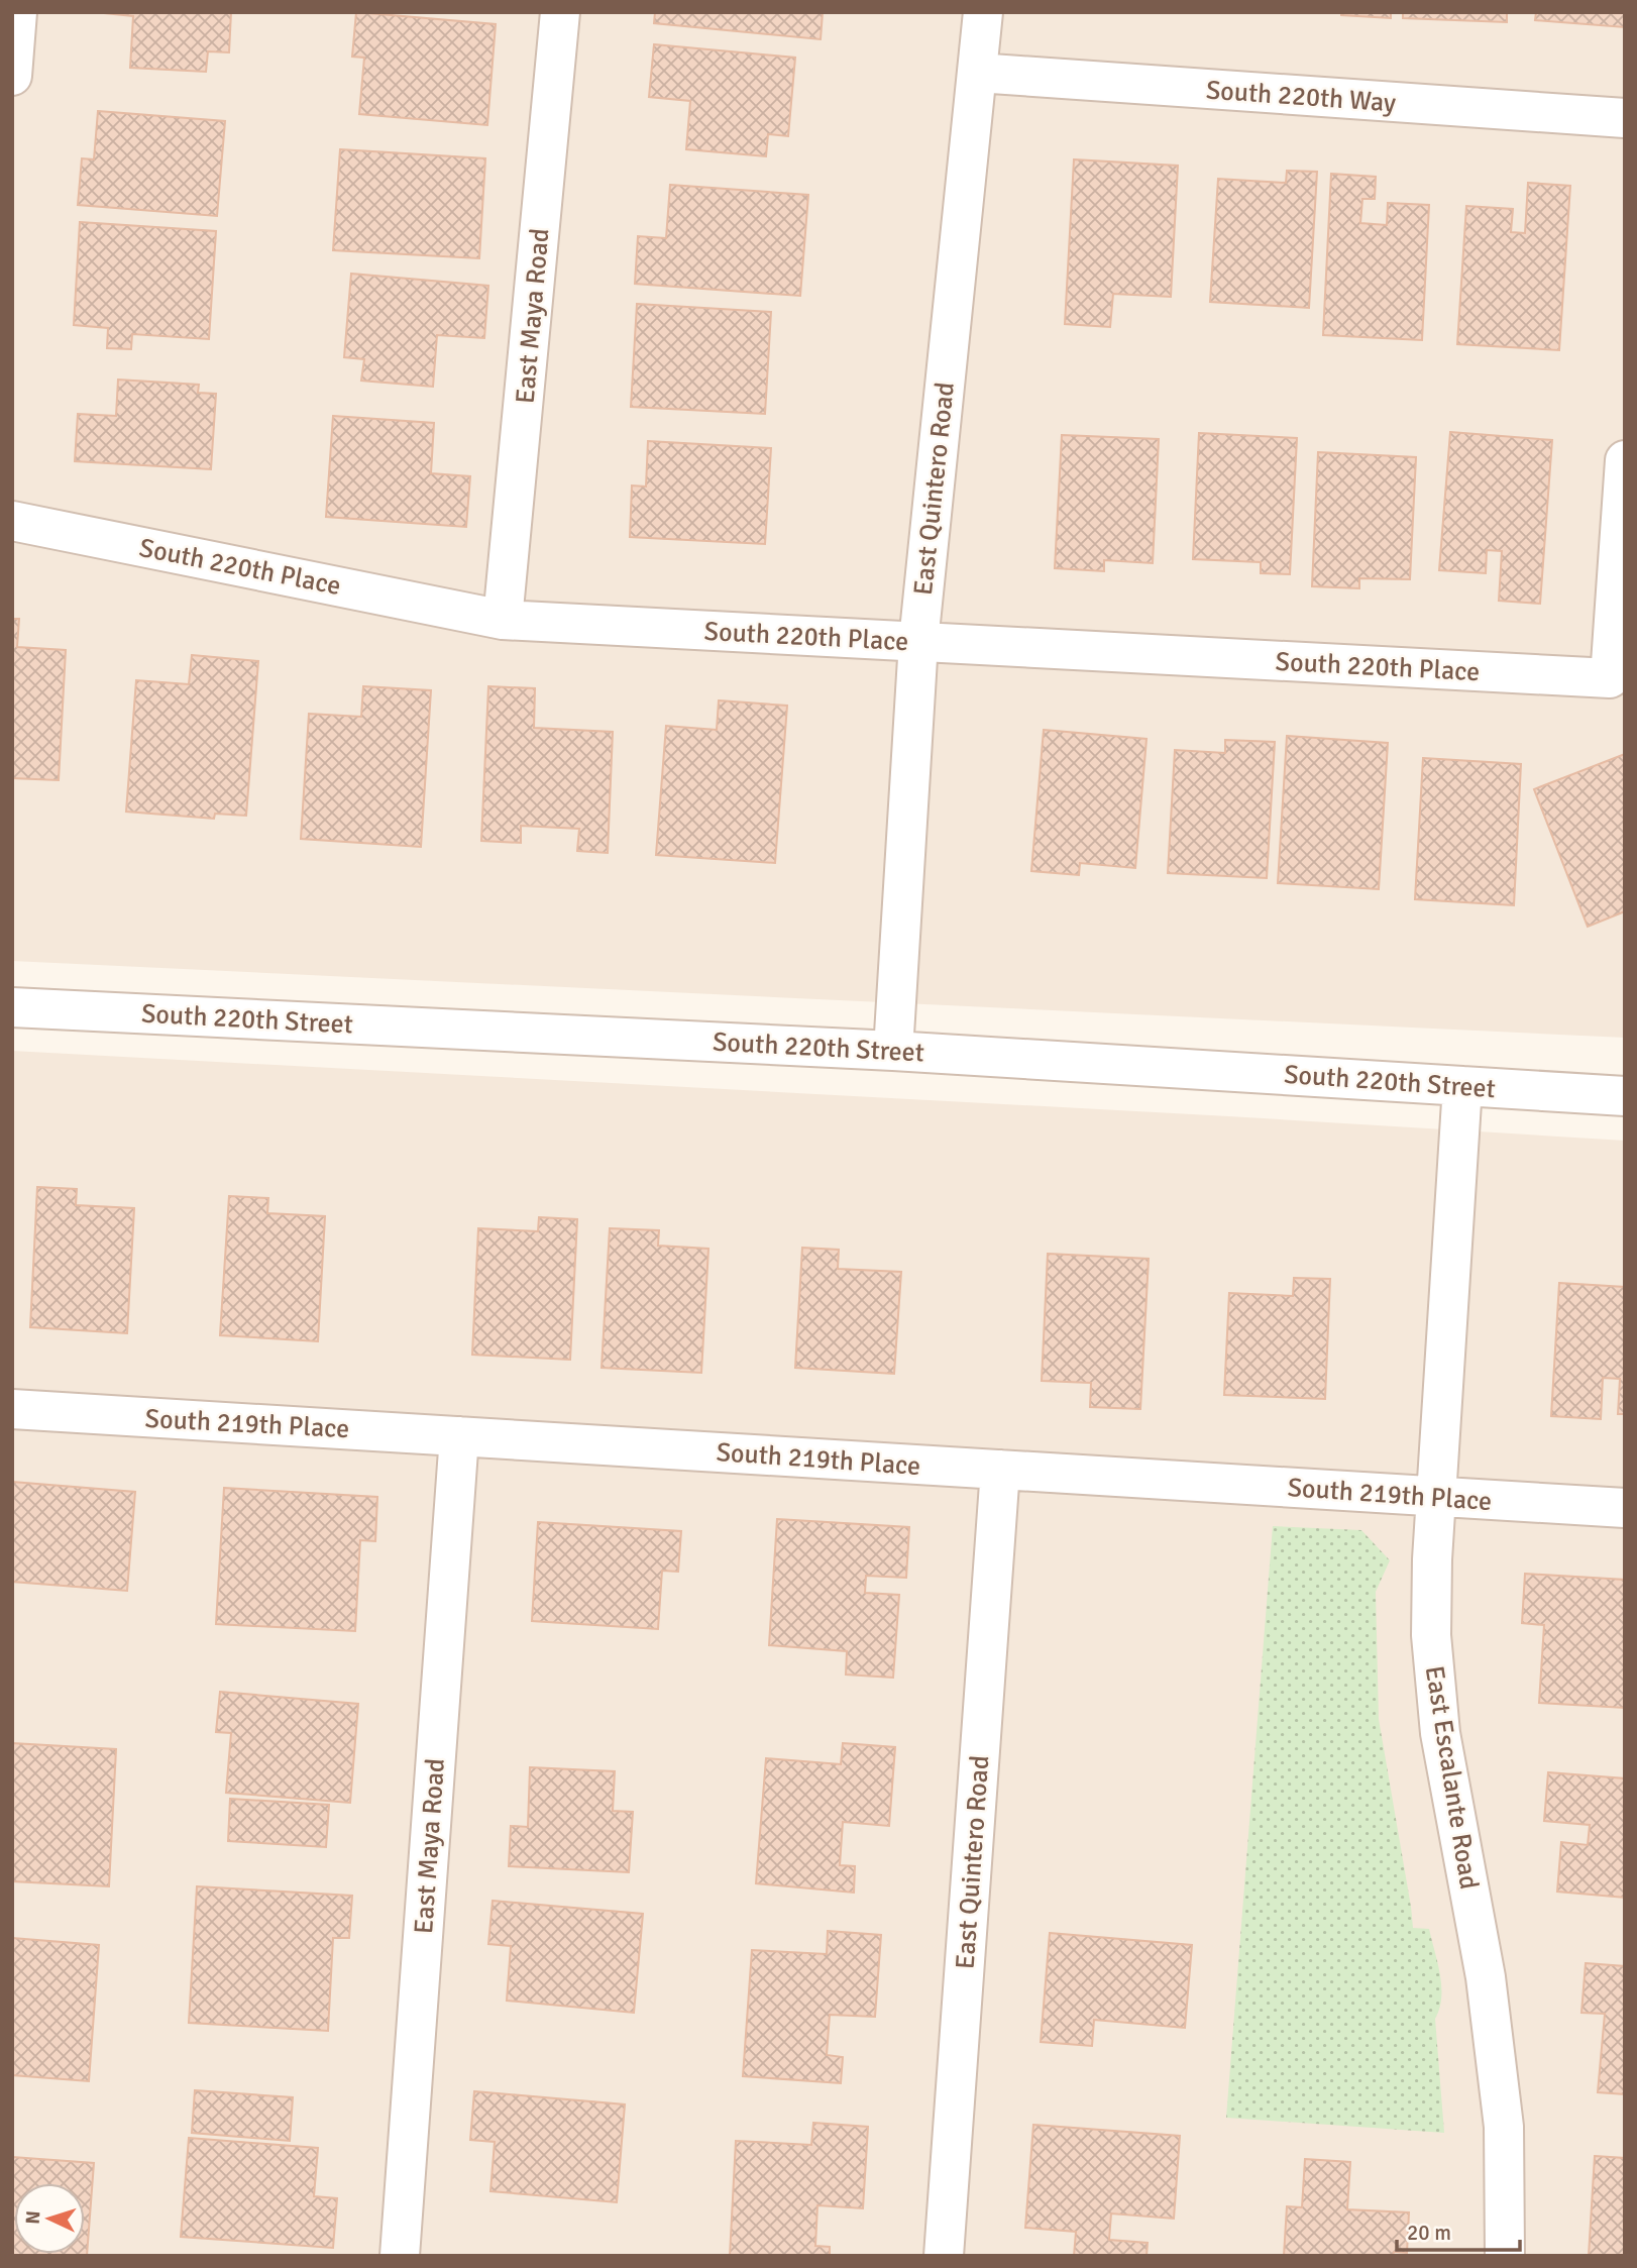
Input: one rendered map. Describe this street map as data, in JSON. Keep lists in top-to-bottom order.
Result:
{
  "streets": {
    "street": [
      "South 220th Way",
      "East Maya Road",
      "East Quintero Road",
      "South 220th Place",
      "South 220th Street",
      "South 219th Place",
      "East Escalante Road"
    ]
  },
  "crossings": [
    ["South 220th Way", "East Quintero Road"],
    ["East Maya Road", "South 220th Place"],
    ["East Maya Road", "South 219th Place"],
    ["East Quintero Road", "South 220th Place"],
    ["East Quintero Road", "South 220th Street"],
    ["East Quintero Road", "South 219th Place"],
    ["South 220th Street", "East Escalante Road"],
    ["South 219th Place", "East Escalante Road"]
  ],
  "scale_bar": "20 m",
  "north": "left"
}
